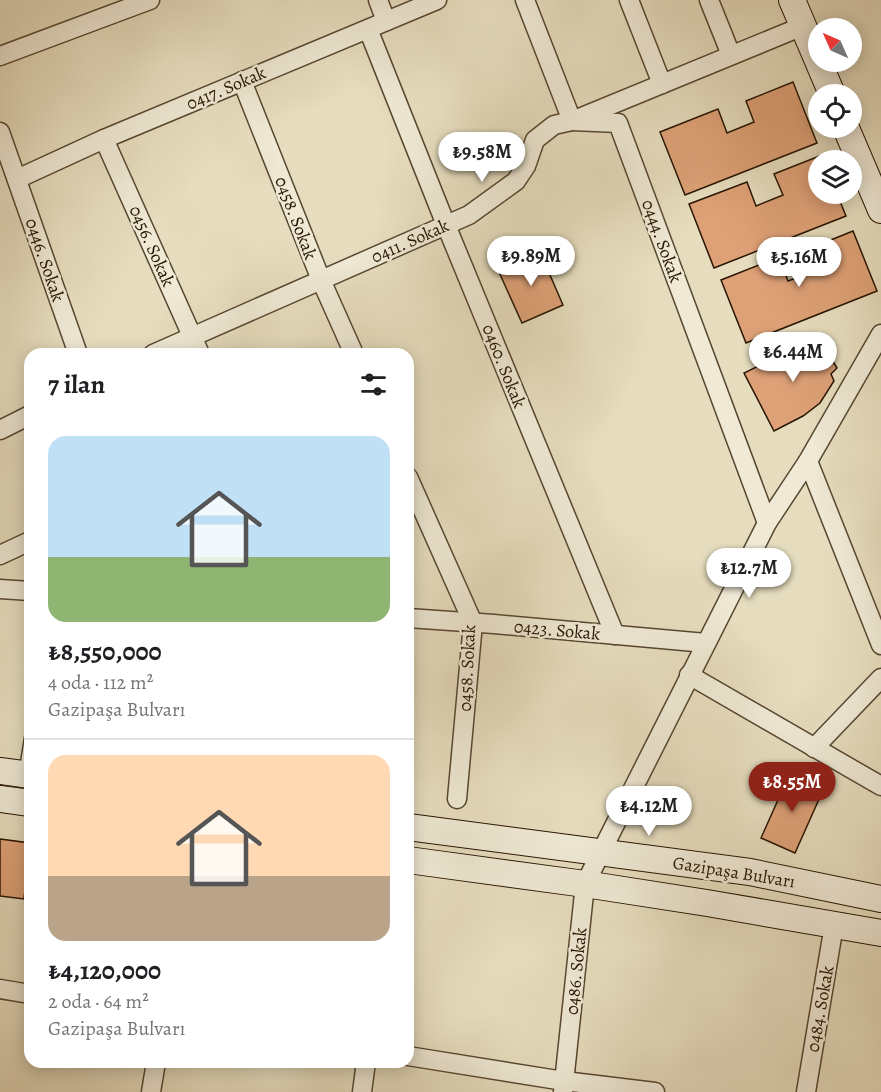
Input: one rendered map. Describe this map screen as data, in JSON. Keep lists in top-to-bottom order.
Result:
{
  "streets": {
    "main road": ["Gazipaşa Bulvarı"],
    "street": [
      "0417. Sokak",
      "0458. Sokak",
      "0411. Sokak",
      "0444. Sokak",
      "0456. Sokak",
      "0446. Sokak",
      "0460. Sokak",
      "0423. Sokak",
      "0486. Sokak",
      "0484. Sokak"
    ]
  },
  "crossings": [
    ["0417. Sokak", "0458. Sokak"],
    ["0417. Sokak", "0456. Sokak"],
    ["0417. Sokak", "0446. Sokak"],
    ["0417. Sokak", "0460. Sokak"],
    ["0458. Sokak", "0411. Sokak"],
    ["0458. Sokak", "0423. Sokak"],
    ["0411. Sokak", "0444. Sokak"],
    ["0411. Sokak", "0456. Sokak"],
    ["0411. Sokak", "0460. Sokak"],
    ["0444. Sokak", "0486. Sokak"],
    ["0460. Sokak", "0423. Sokak"],
    ["0423. Sokak", "0486. Sokak"],
    ["Gazipaşa Bulvarı", "0486. Sokak"],
    ["Gazipaşa Bulvarı", "0484. Sokak"]
  ],
  "north": "top left",
  "page": {
    "price": [
      "₺9.58M",
      "₺9.89M",
      "₺5.16M",
      "₺6.44M",
      "₺12.7M",
      "₺8.55M",
      "₺4.12M"
    ],
    "heading": "7 ilan",
    "list": [
      {
        "name": "₺8,550,000",
        "note": "4 oda · 112 m² · Gazipaşa Bulvarı"
      },
      {
        "name": "₺4,120,000",
        "note": "2 oda · 64 m² · Gazipaşa Bulvarı"
      }
    ]
  }
}
